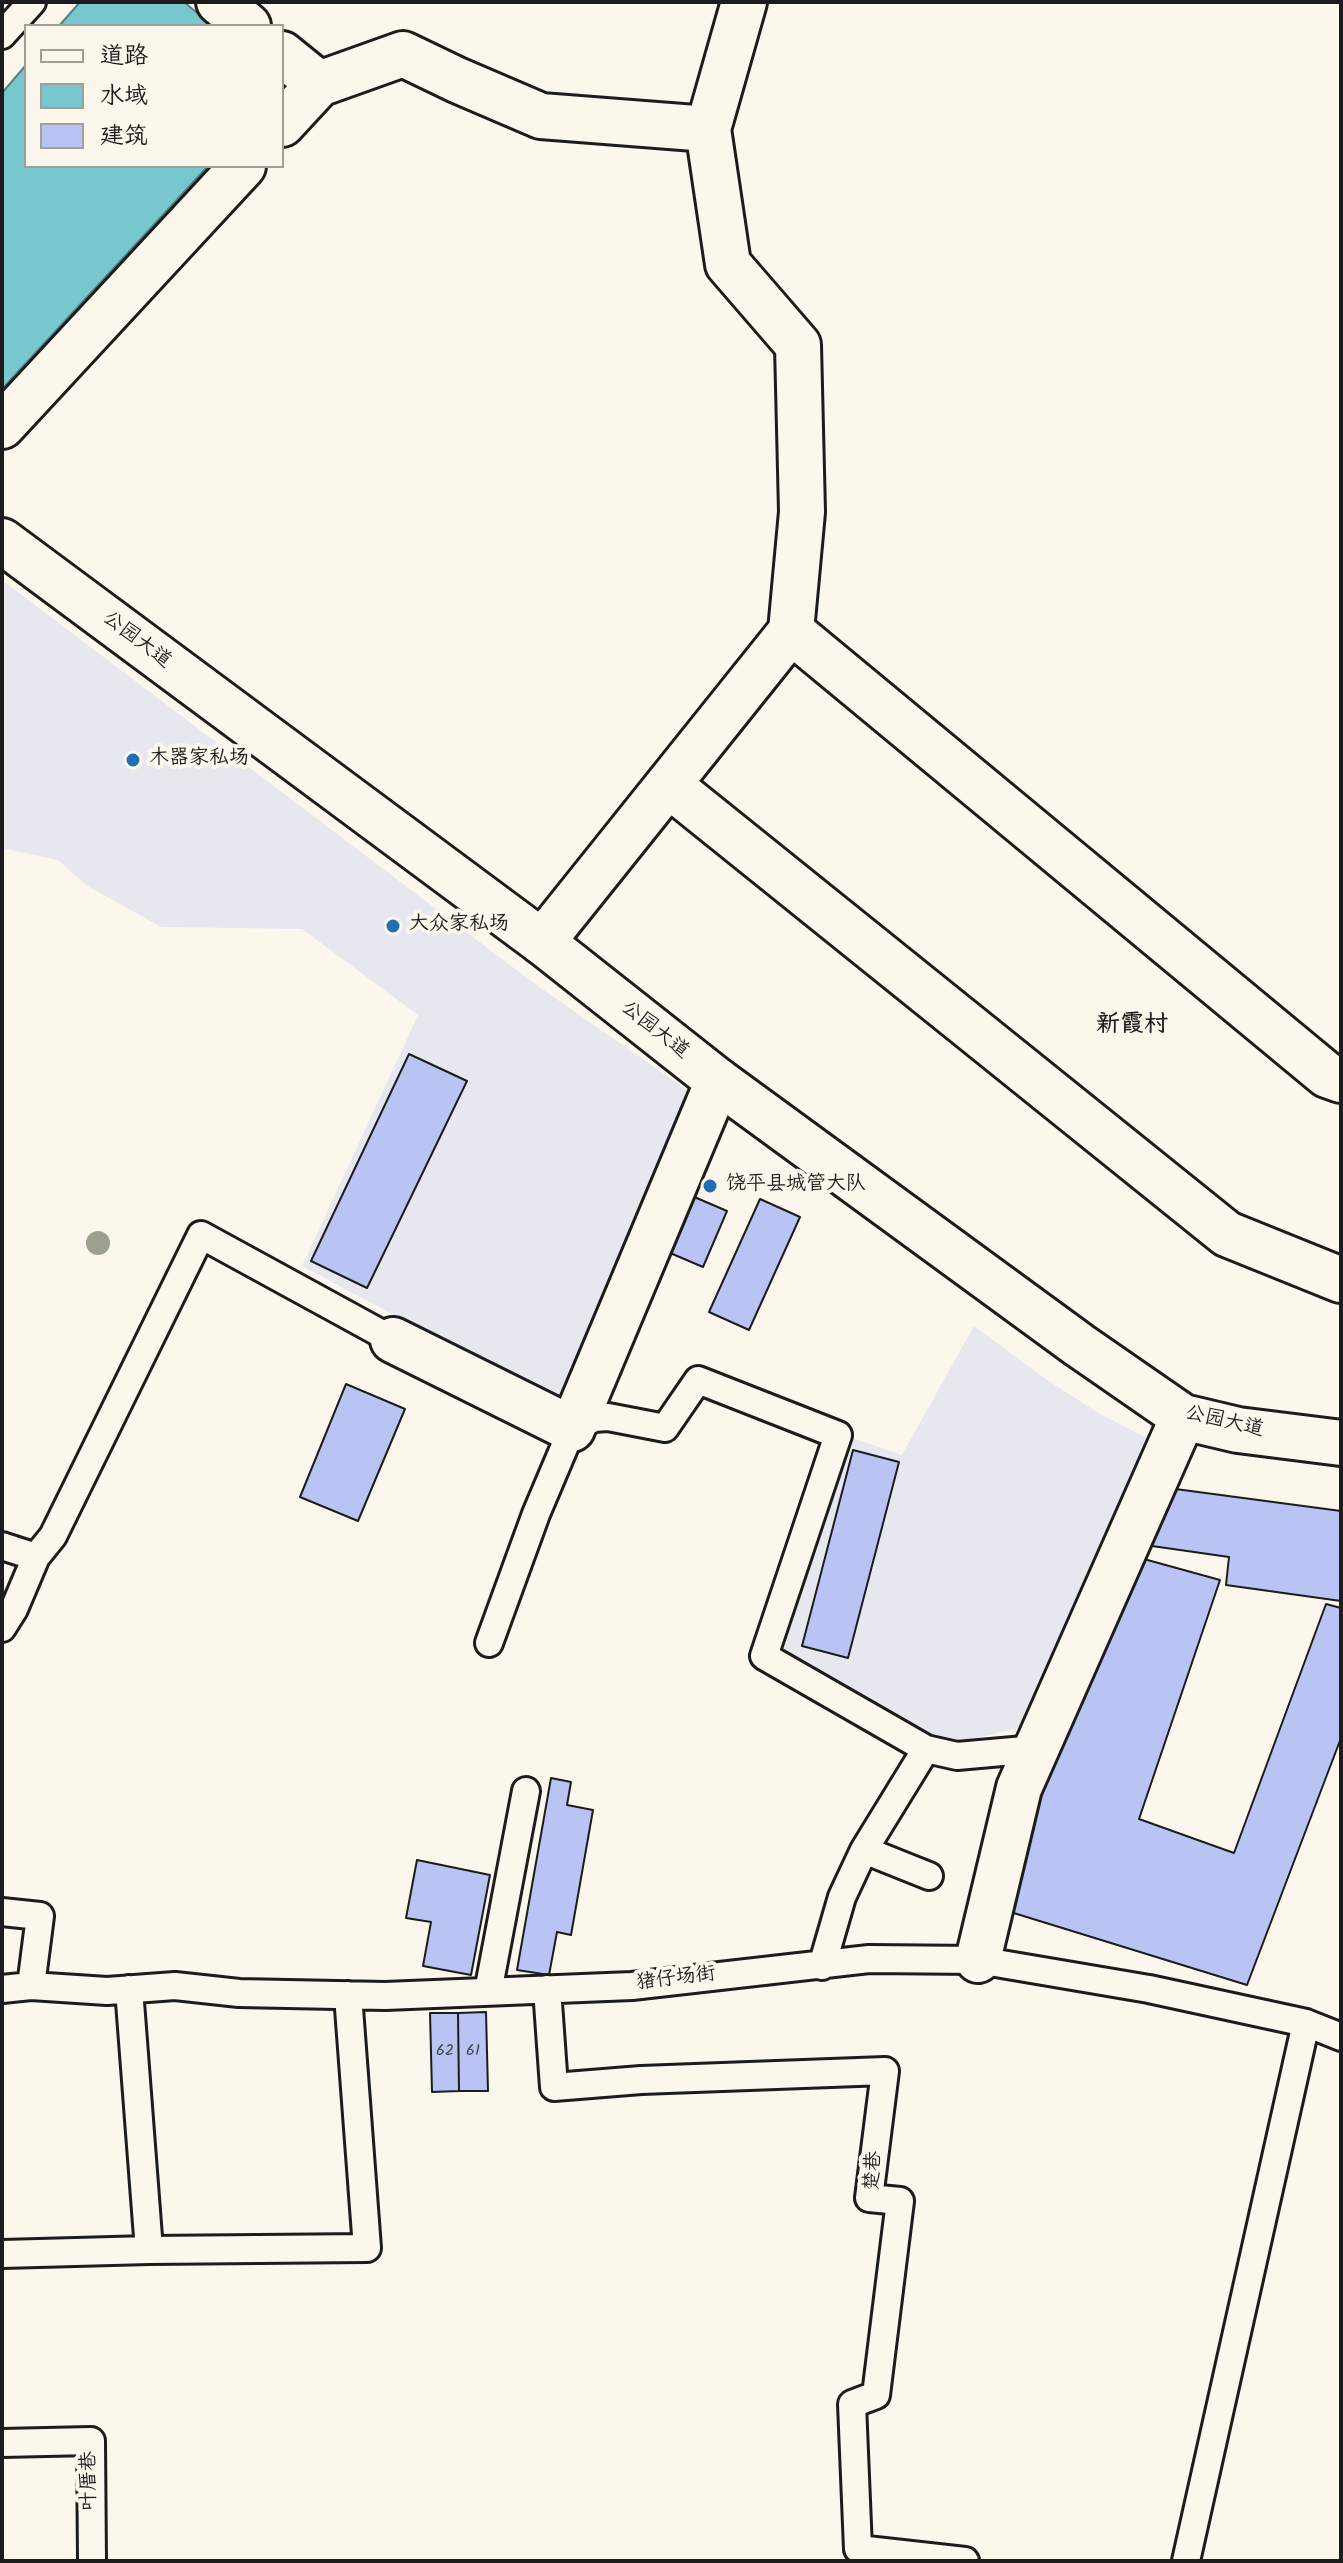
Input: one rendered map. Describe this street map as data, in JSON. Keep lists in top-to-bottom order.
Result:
{
  "streets": {
    "street": ["公园大道"],
    "lane": ["猪仔场街", "楚巷", "叶厝巷"]
  },
  "crossings": [
    ["猪仔场街", "楚巷"]
  ],
  "districts": ["新霞村"],
  "places": ["木器家私场", "大众家私场", "饶平县城管大队"],
  "house_numbers": ["62", "61"],
  "legend": ["道路", "水域", "建筑"]
}
